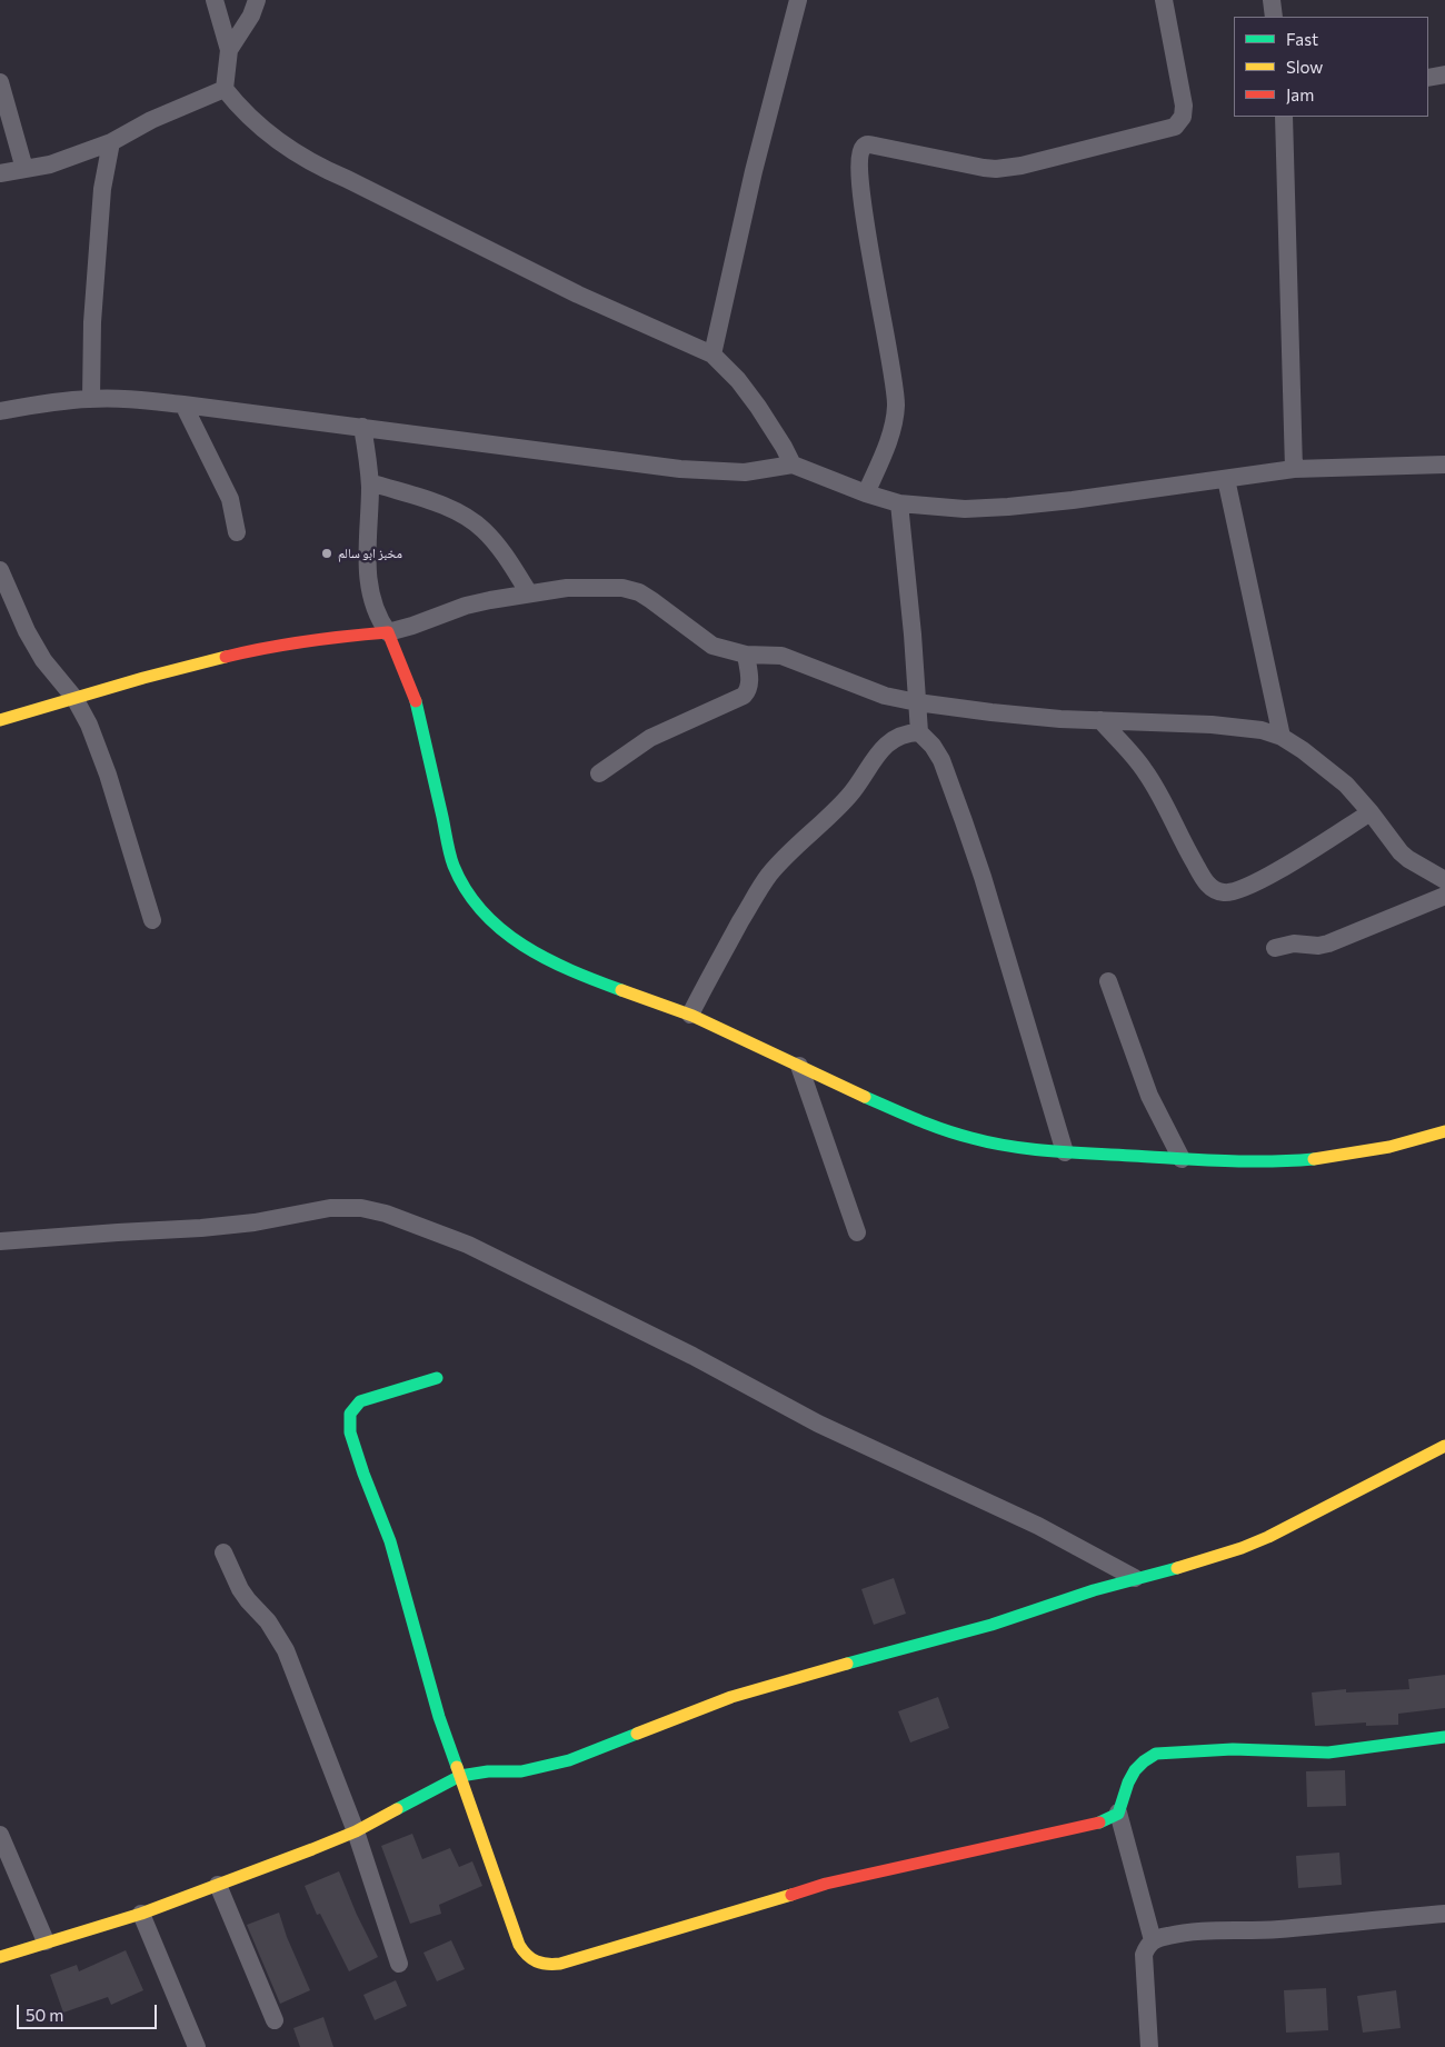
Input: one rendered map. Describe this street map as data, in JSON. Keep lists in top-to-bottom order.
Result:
{
  "places": ["مخبز ابو سالم"],
  "legend": ["Fast", "Slow", "Jam"],
  "scale_bar": "50 m"
}
